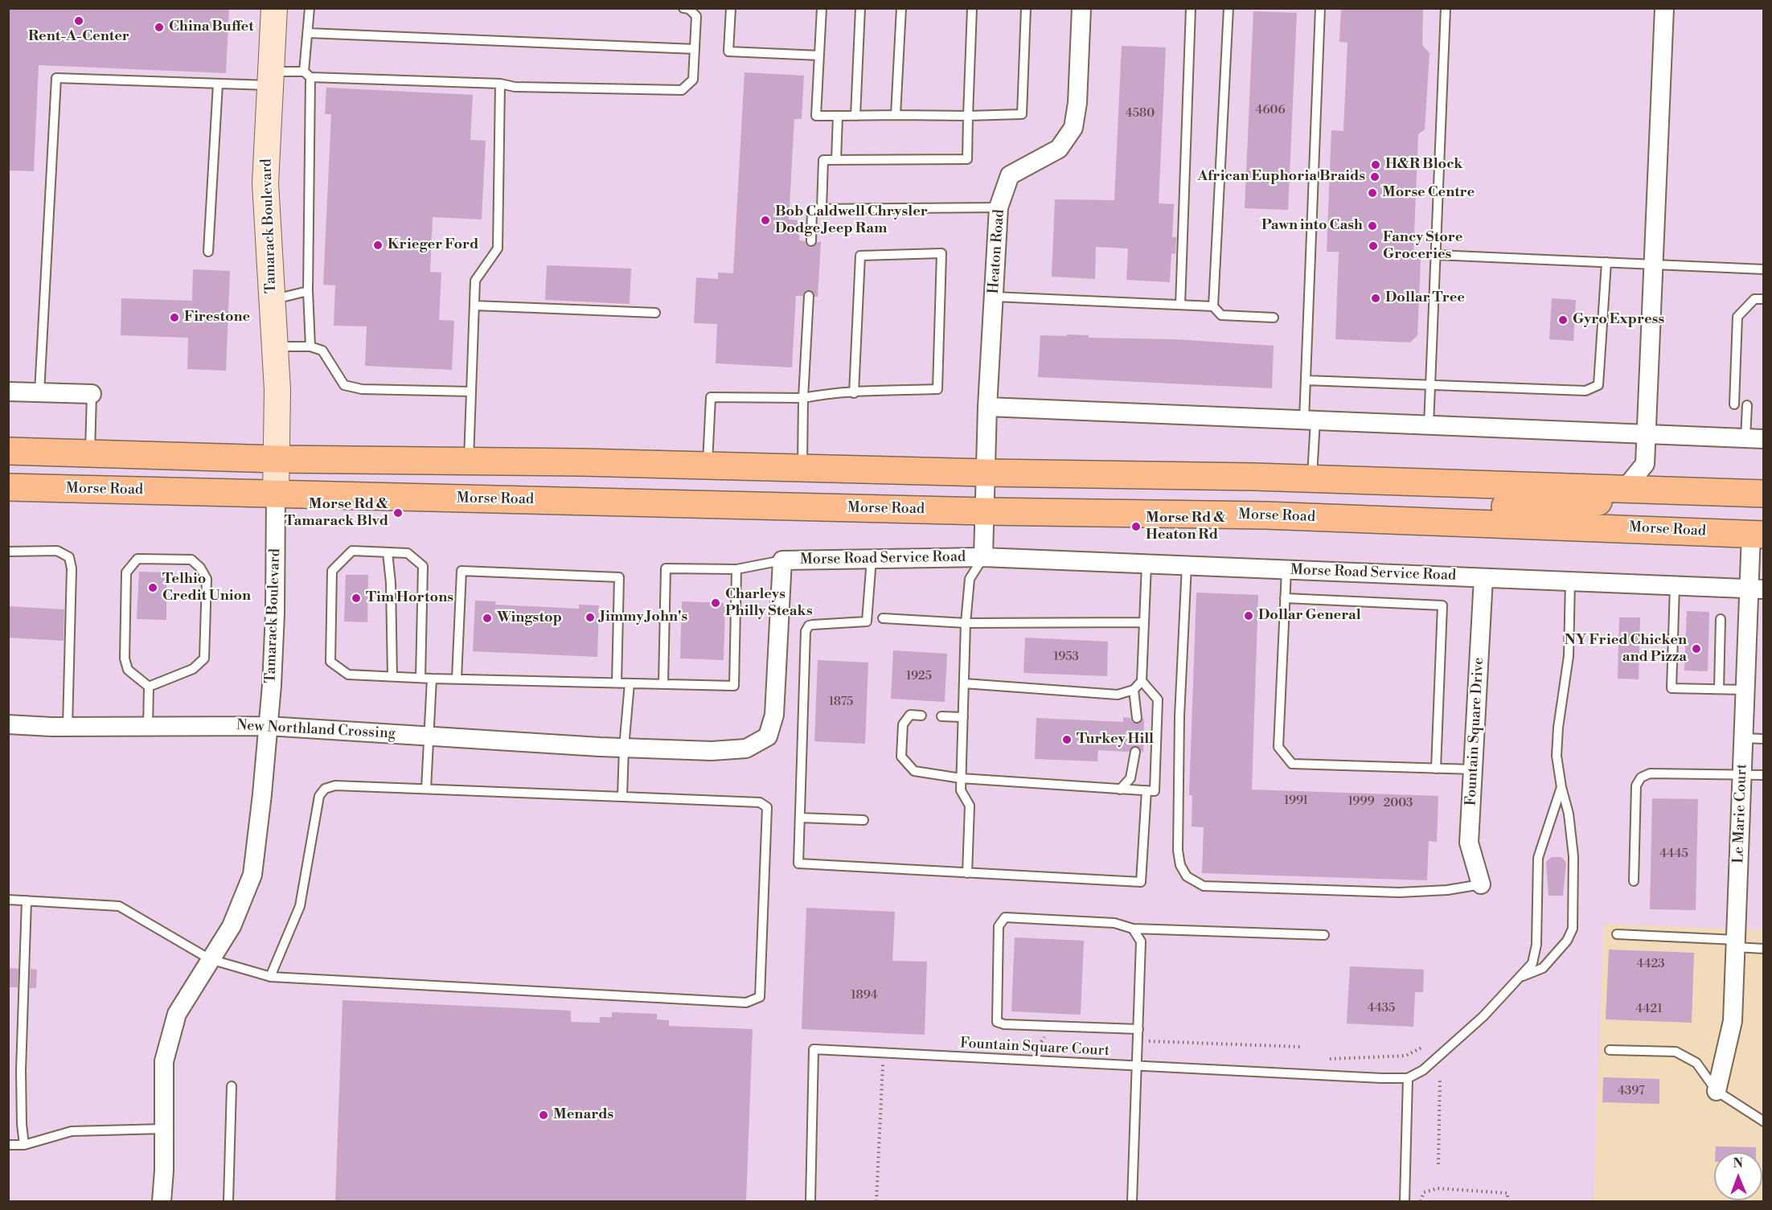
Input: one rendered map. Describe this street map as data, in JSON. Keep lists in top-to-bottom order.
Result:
{
  "streets": {
    "main road": ["Morse Road"],
    "street": [
      "Tamarack Boulevard",
      "Heaton Road",
      "Morse Road Service Road",
      "New Northland Crossing",
      "Fountain Square Drive",
      "Le Marie Court"
    ],
    "lane": ["Fountain Square Court"]
  },
  "crossings": [
    ["Tamarack Boulevard", "Morse Road"],
    ["Tamarack Boulevard", "New Northland Crossing"],
    ["Heaton Road", "Morse Road Service Road"],
    ["Morse Road", "Morse Road Service Road"],
    ["Morse Road", "Le Marie Court"],
    ["Morse Road Service Road", "New Northland Crossing"],
    ["Morse Road Service Road", "Fountain Square Drive"],
    ["Morse Road Service Road", "Le Marie Court"]
  ],
  "places": [
    "Rent-A-Center",
    "China Buffet",
    "H&R Block",
    "African Euphoria Braids",
    "Morse Centre",
    "Bob Caldwell Chrysler Dodge Jeep Ram",
    "Pawn into Cash",
    "Krieger Ford",
    "Fancy Store Groceries",
    "Dollar Tree",
    "Firestone",
    "Gyro Express",
    "Morse Rd & Tamarack Blvd",
    "Morse Rd & Heaton Rd",
    "Telhio Credit Union",
    "Tim Hortons",
    "Charleys Philly Steaks",
    "Dollar General",
    "Jimmy John's",
    "Wingstop",
    "NY Fried Chicken and Pizza",
    "Turkey Hill",
    "Menards"
  ],
  "house_numbers": [
    "4606",
    "4580",
    "1953",
    "1925",
    "1875",
    "1991",
    "1999",
    "2003",
    "4445",
    "4423",
    "1894",
    "4435",
    "4421",
    "4397"
  ],
  "north": "top"
}
